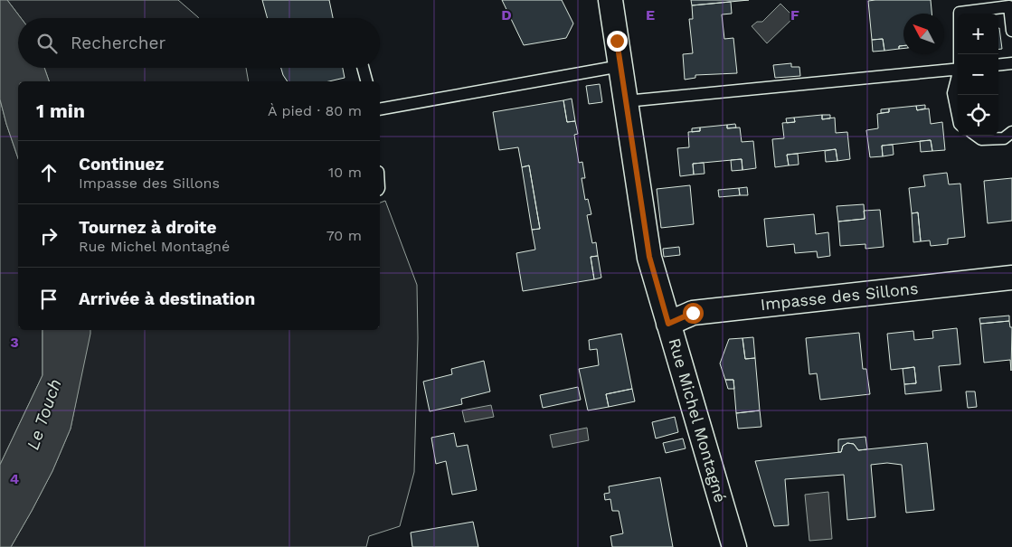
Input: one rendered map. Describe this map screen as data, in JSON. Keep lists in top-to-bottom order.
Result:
{
  "streets": {
    "street": ["Impasse des Sillons", "Rue Michel Montagné"]
  },
  "crossings": [
    ["Impasse des Sillons", "Rue Michel Montagné"]
  ],
  "water": ["Le Touch"],
  "north": "top left",
  "page": {
    "map_buttons": ["+", "−"],
    "search": "Rechercher",
    "heading": ["1 min", "À pied · 80 m"],
    "list": [
      ["Continuez", "Impasse des Sillons", "10 m"],
      ["Tournez à droite", "Rue Michel Montagné", "70 m"],
      "Arrivée à destination"
    ]
  },
  "grid": {
    "columns": ["D", "E", "F"],
    "rows": ["3", "4"]
  }
}
